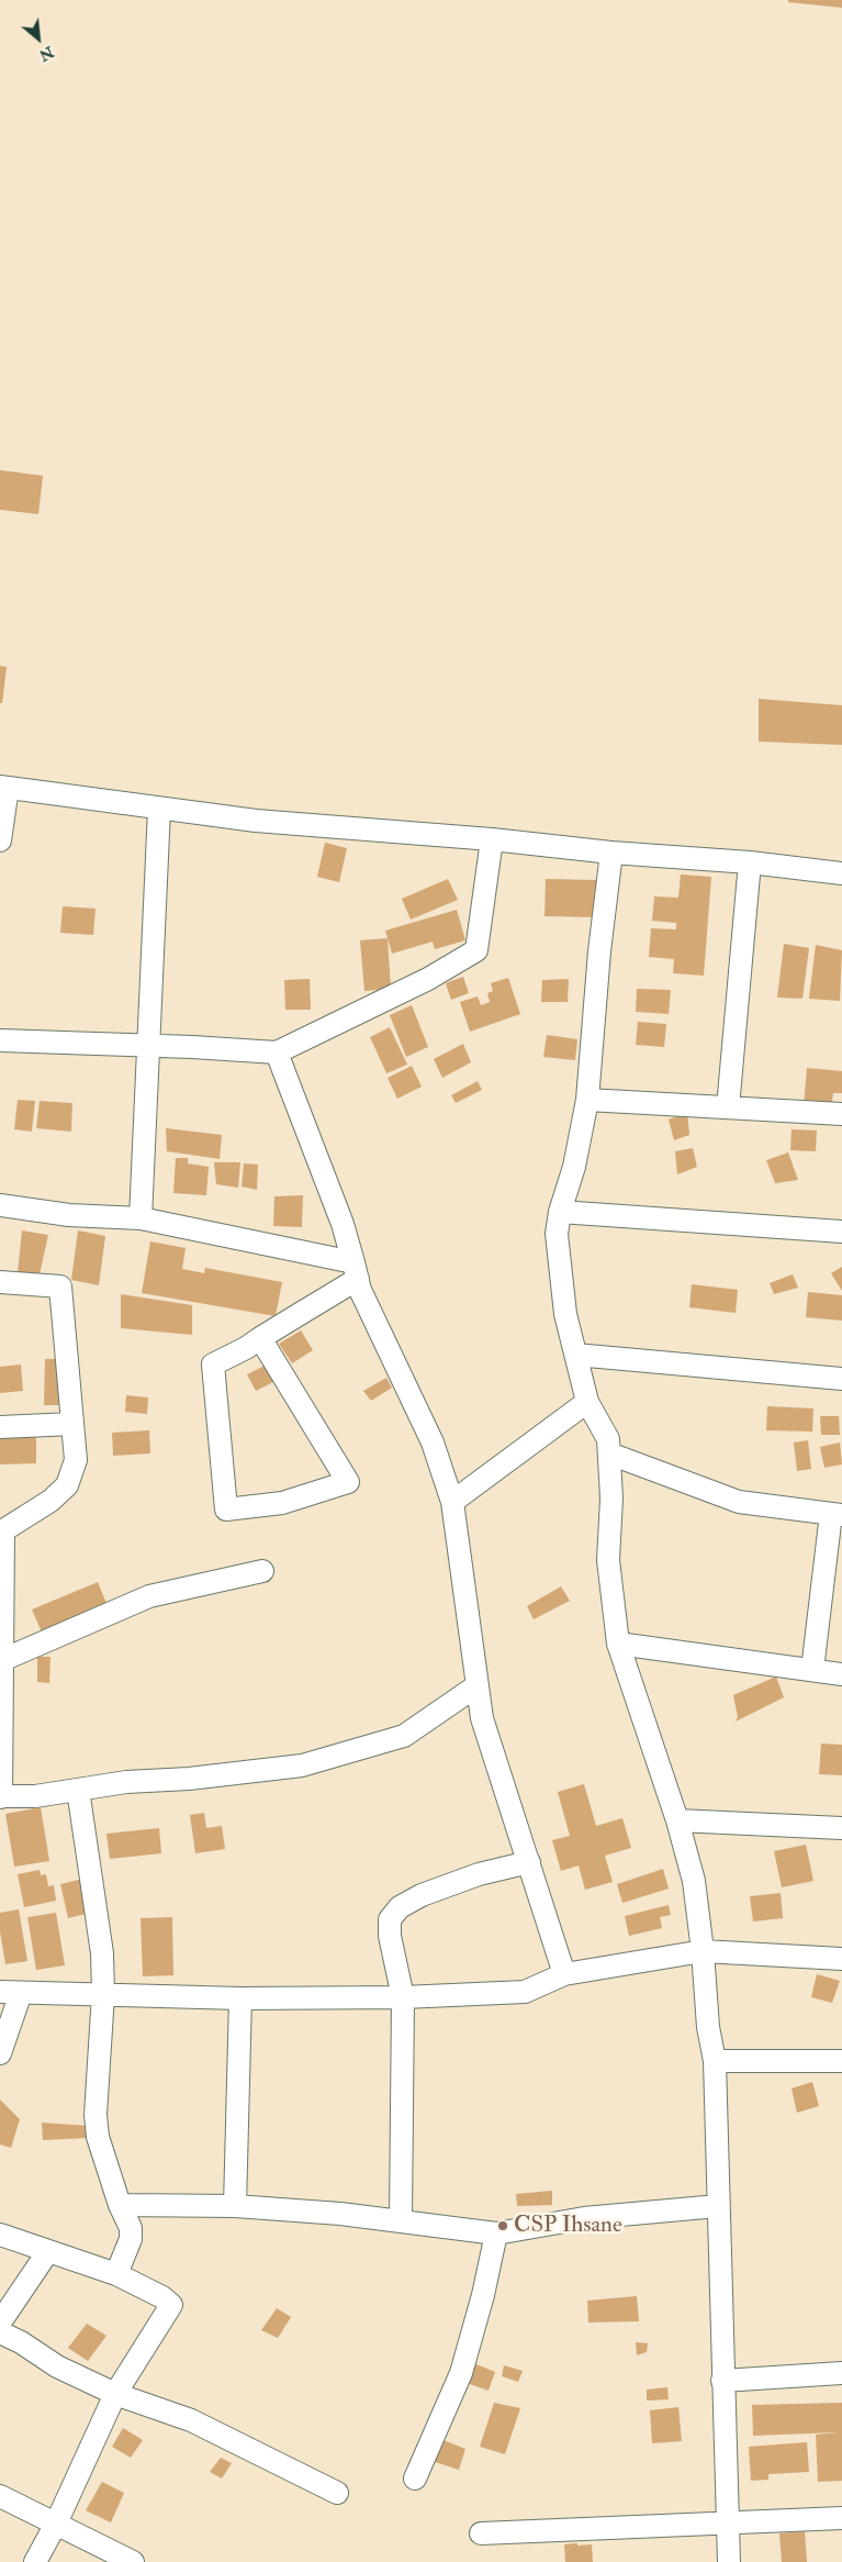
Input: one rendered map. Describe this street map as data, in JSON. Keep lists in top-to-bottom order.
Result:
{
  "places": ["CSP Ihsane"],
  "north": "bottom right"
}
